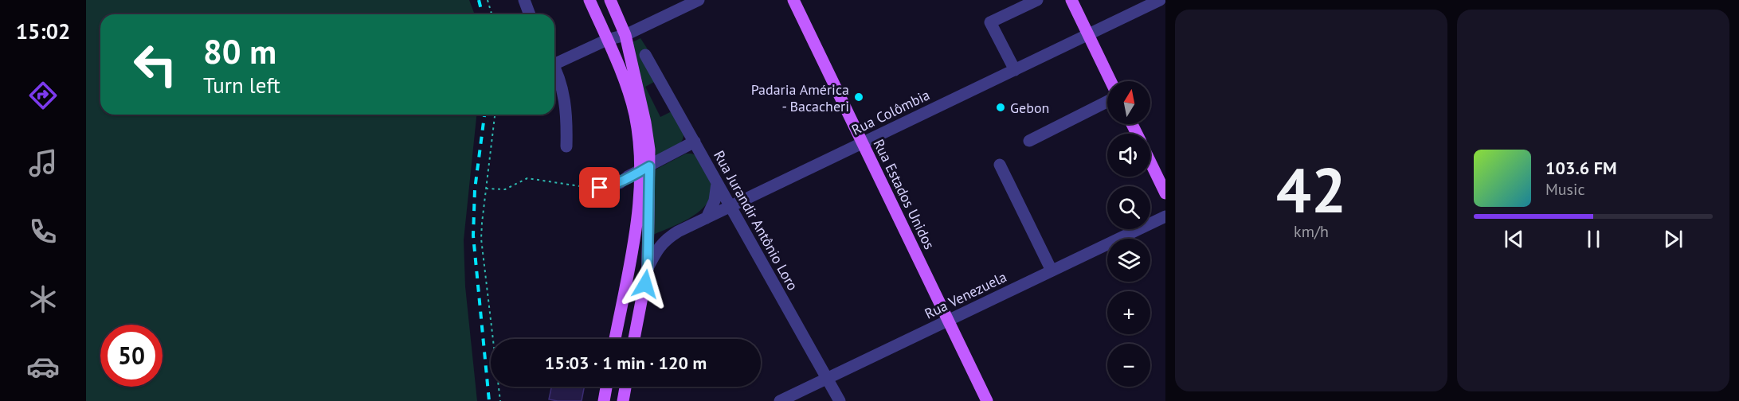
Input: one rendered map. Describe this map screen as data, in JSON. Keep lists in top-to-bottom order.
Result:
{
  "streets": {
    "main road": ["Rua Estados Unidos"],
    "street": ["Rua Colômbia", "Rua Jurandir Antônio Loro", "Rua Venezuela"]
  },
  "crossings": [
    ["Rua Colômbia", "Rua Estados Unidos"],
    ["Rua Colômbia", "Rua Jurandir Antônio Loro"],
    ["Rua Estados Unidos", "Rua Venezuela"],
    ["Rua Jurandir Antônio Loro", "Rua Venezuela"]
  ],
  "places": ["Padaria América - Bacacheri", "Gebon"],
  "north": "top",
  "page": {
    "tabs": "15:02",
    "tile": ["42", "km/h"],
    "turn": ["80 m", "Turn left"],
    "map_buttons": ["+", "−"],
    "song": ["103.6 FM", "Music"],
    "limit": "50",
    "trip": "15:03 · 1 min · 120 m"
  }
}
